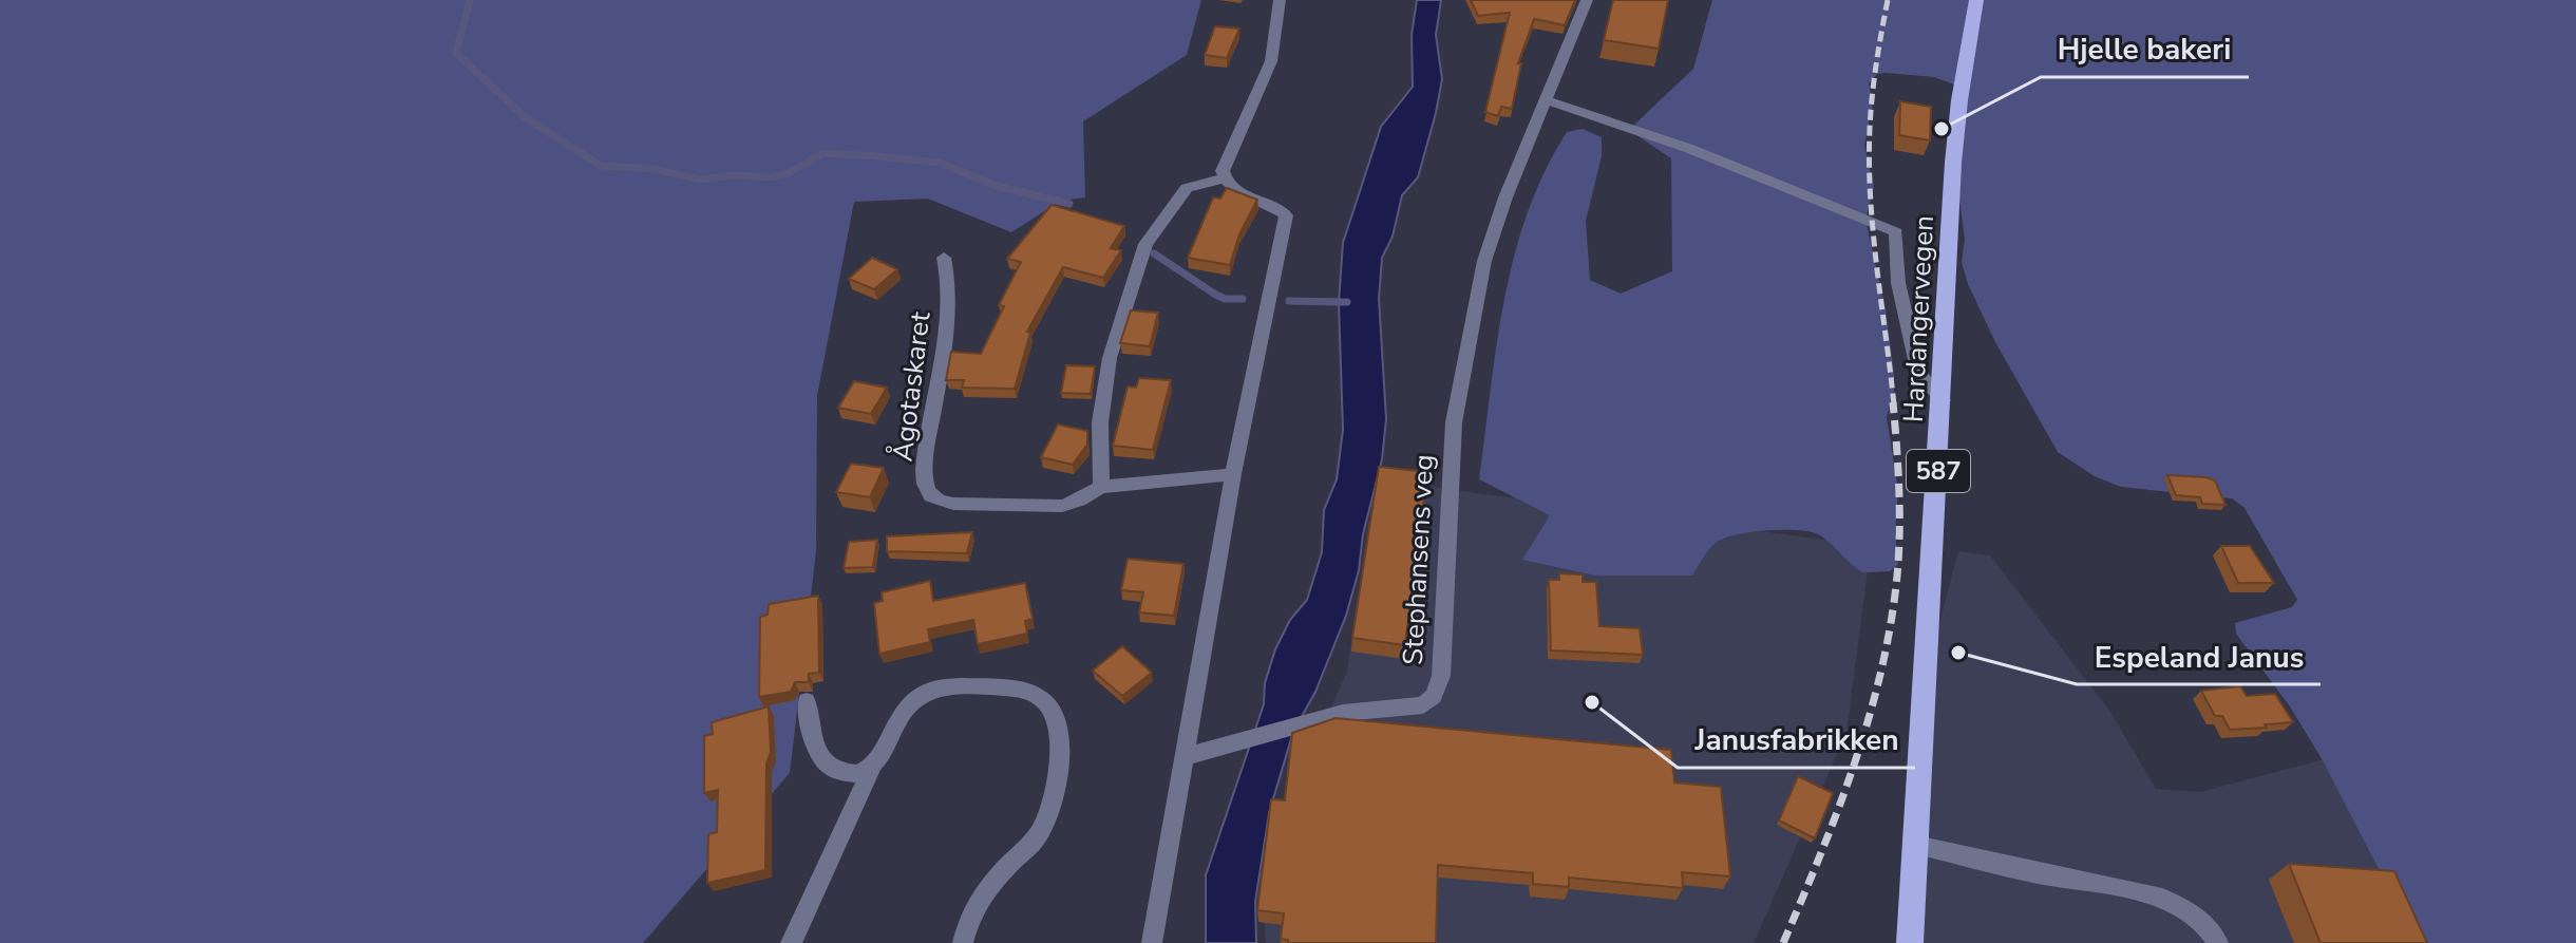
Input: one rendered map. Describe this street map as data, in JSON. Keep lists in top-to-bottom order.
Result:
{
  "streets": {
    "main road": ["Hardangervegen", "587"],
    "street": ["Ågotaskaret", "Stephansens veg"]
  },
  "places": ["Hjelle bakeri", "Espeland Janus", "Janusfabrikken"]
}
